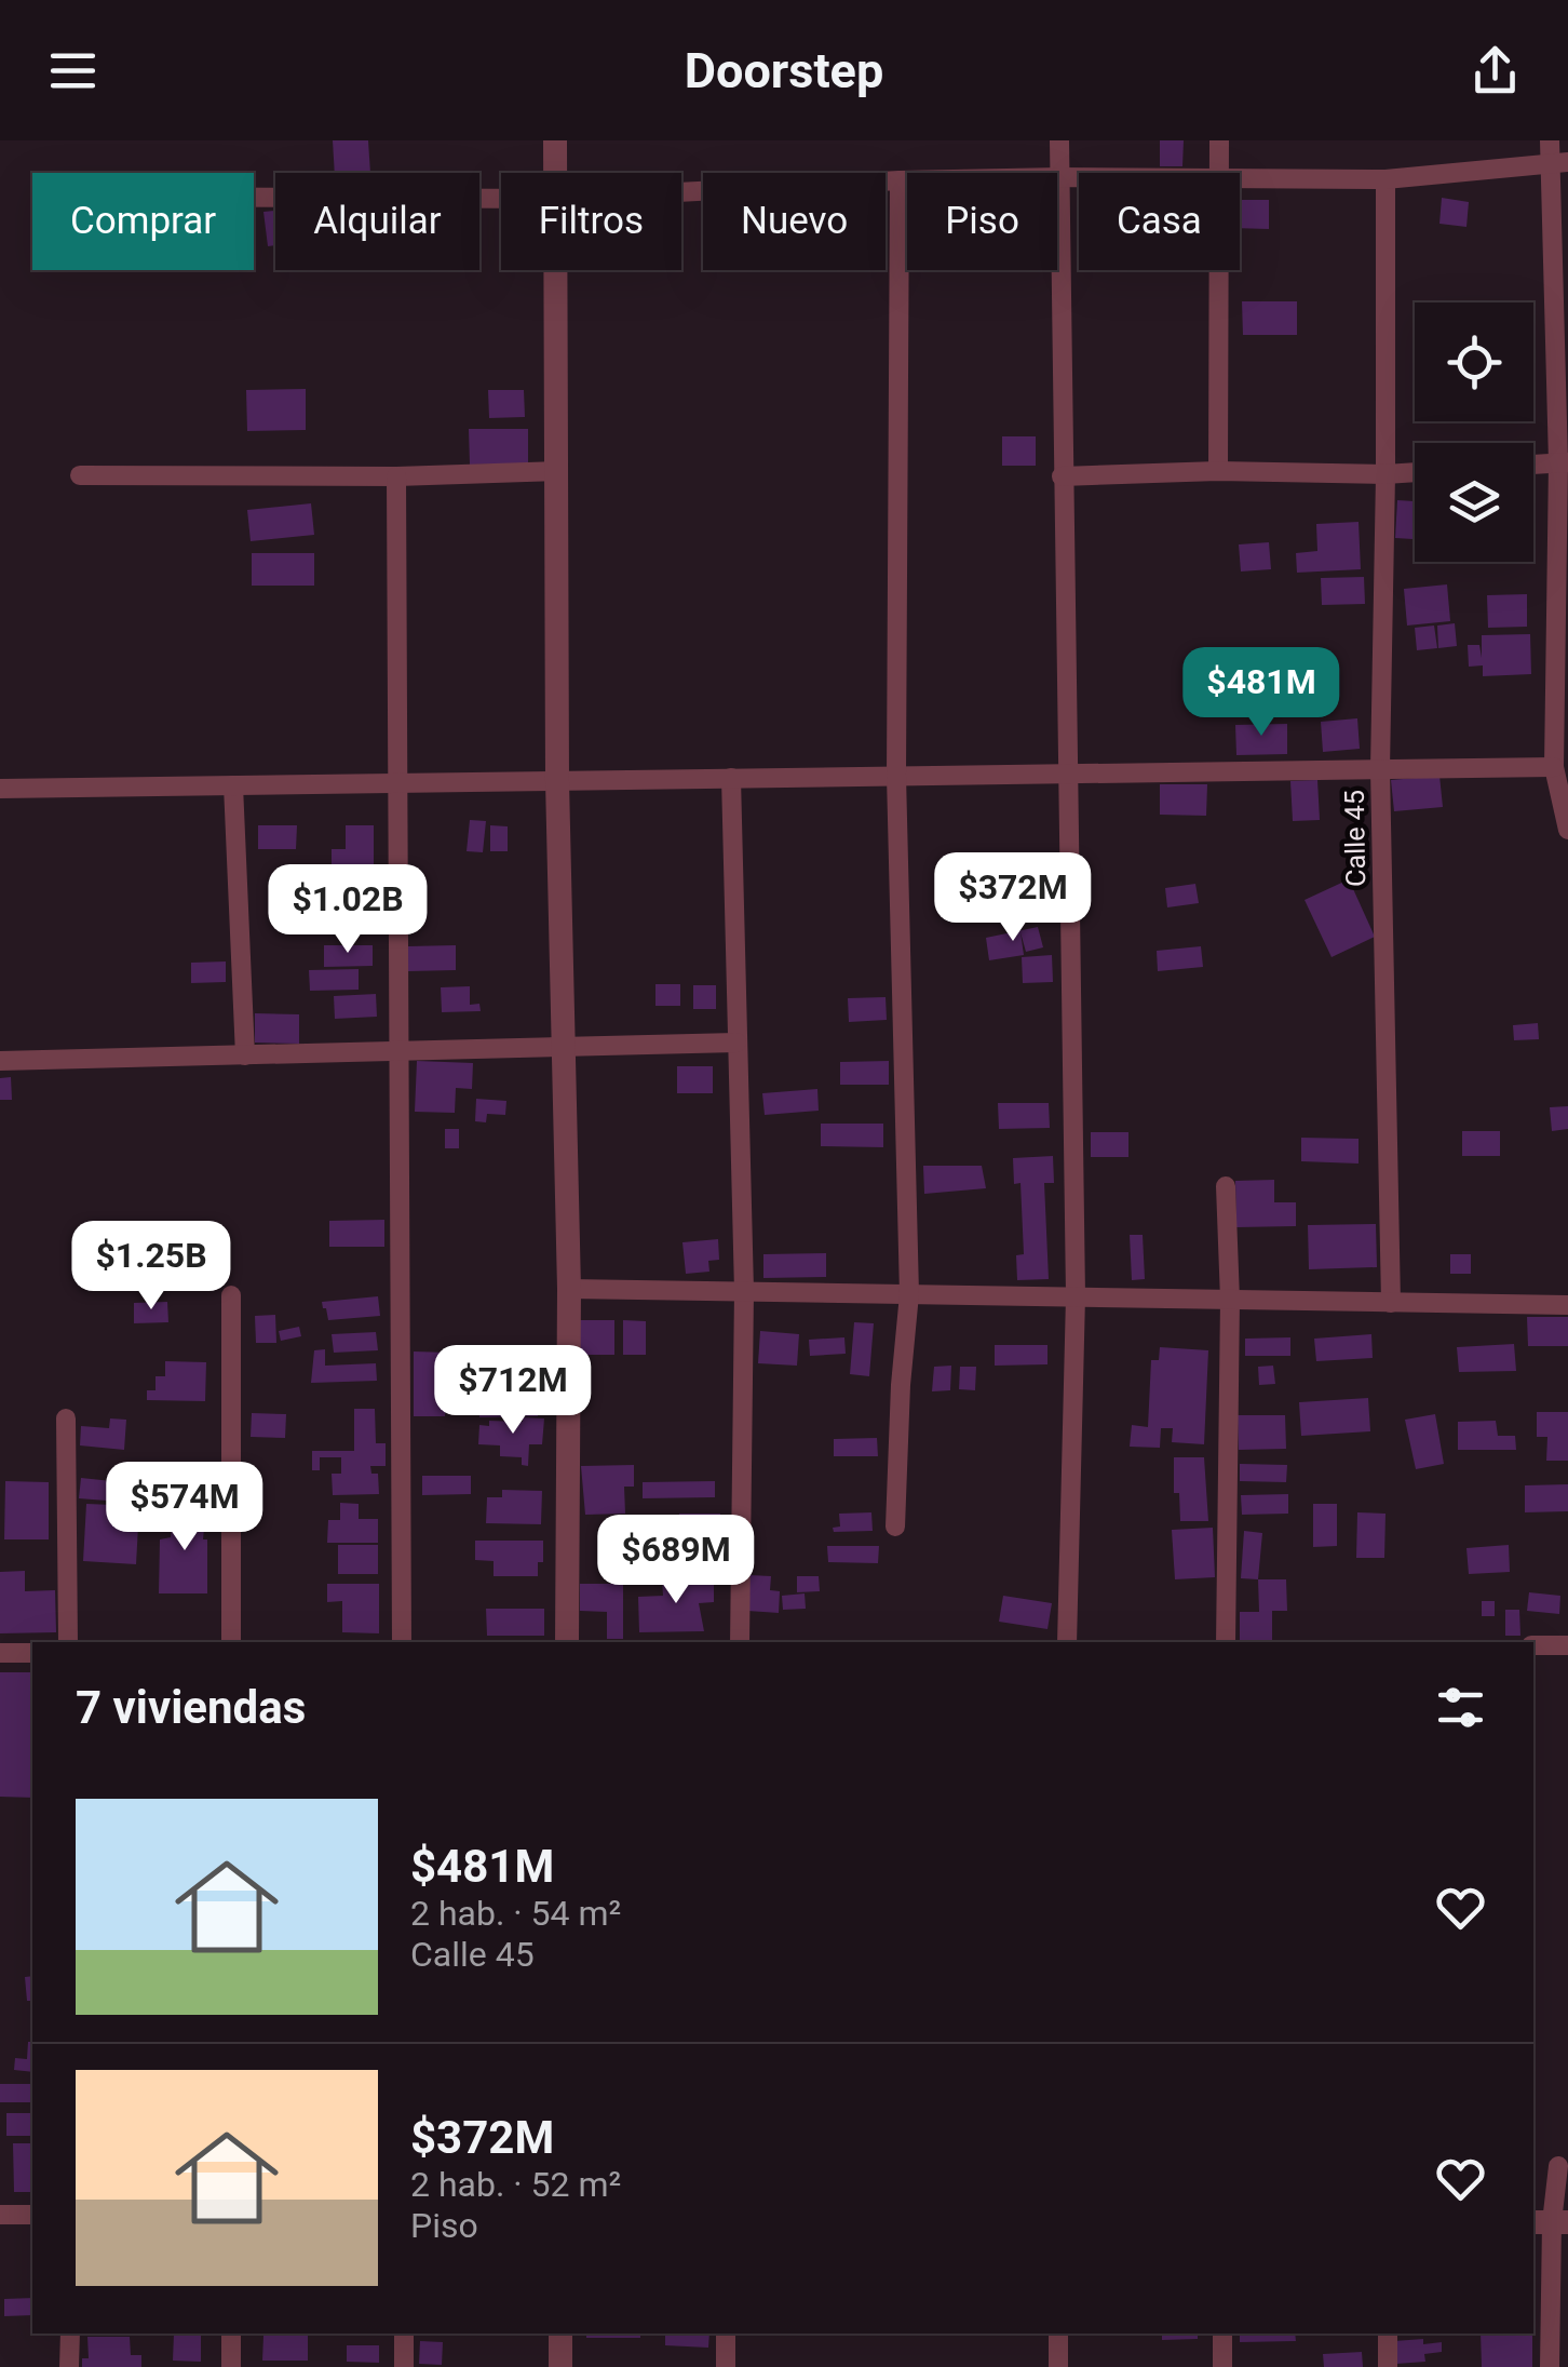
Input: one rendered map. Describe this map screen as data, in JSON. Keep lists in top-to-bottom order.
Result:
{
  "streets": {
    "street": ["Calle 45"]
  },
  "page": {
    "header": "Doorstep",
    "chip": [
      "Comprar",
      "Alquilar",
      "Filtros",
      "Nuevo",
      "Piso",
      "Casa"
    ],
    "price": [
      "$481M",
      "$372M",
      "$1.02B",
      "$1.25B",
      "$712M",
      "$574M",
      "$689M"
    ],
    "heading": "7 viviendas",
    "list": [
      {
        "name": "$481M",
        "note": "2 hab. · 54 m² · Calle 45"
      },
      {
        "name": "$372M",
        "note": "2 hab. · 52 m² · Piso"
      }
    ]
  }
}
